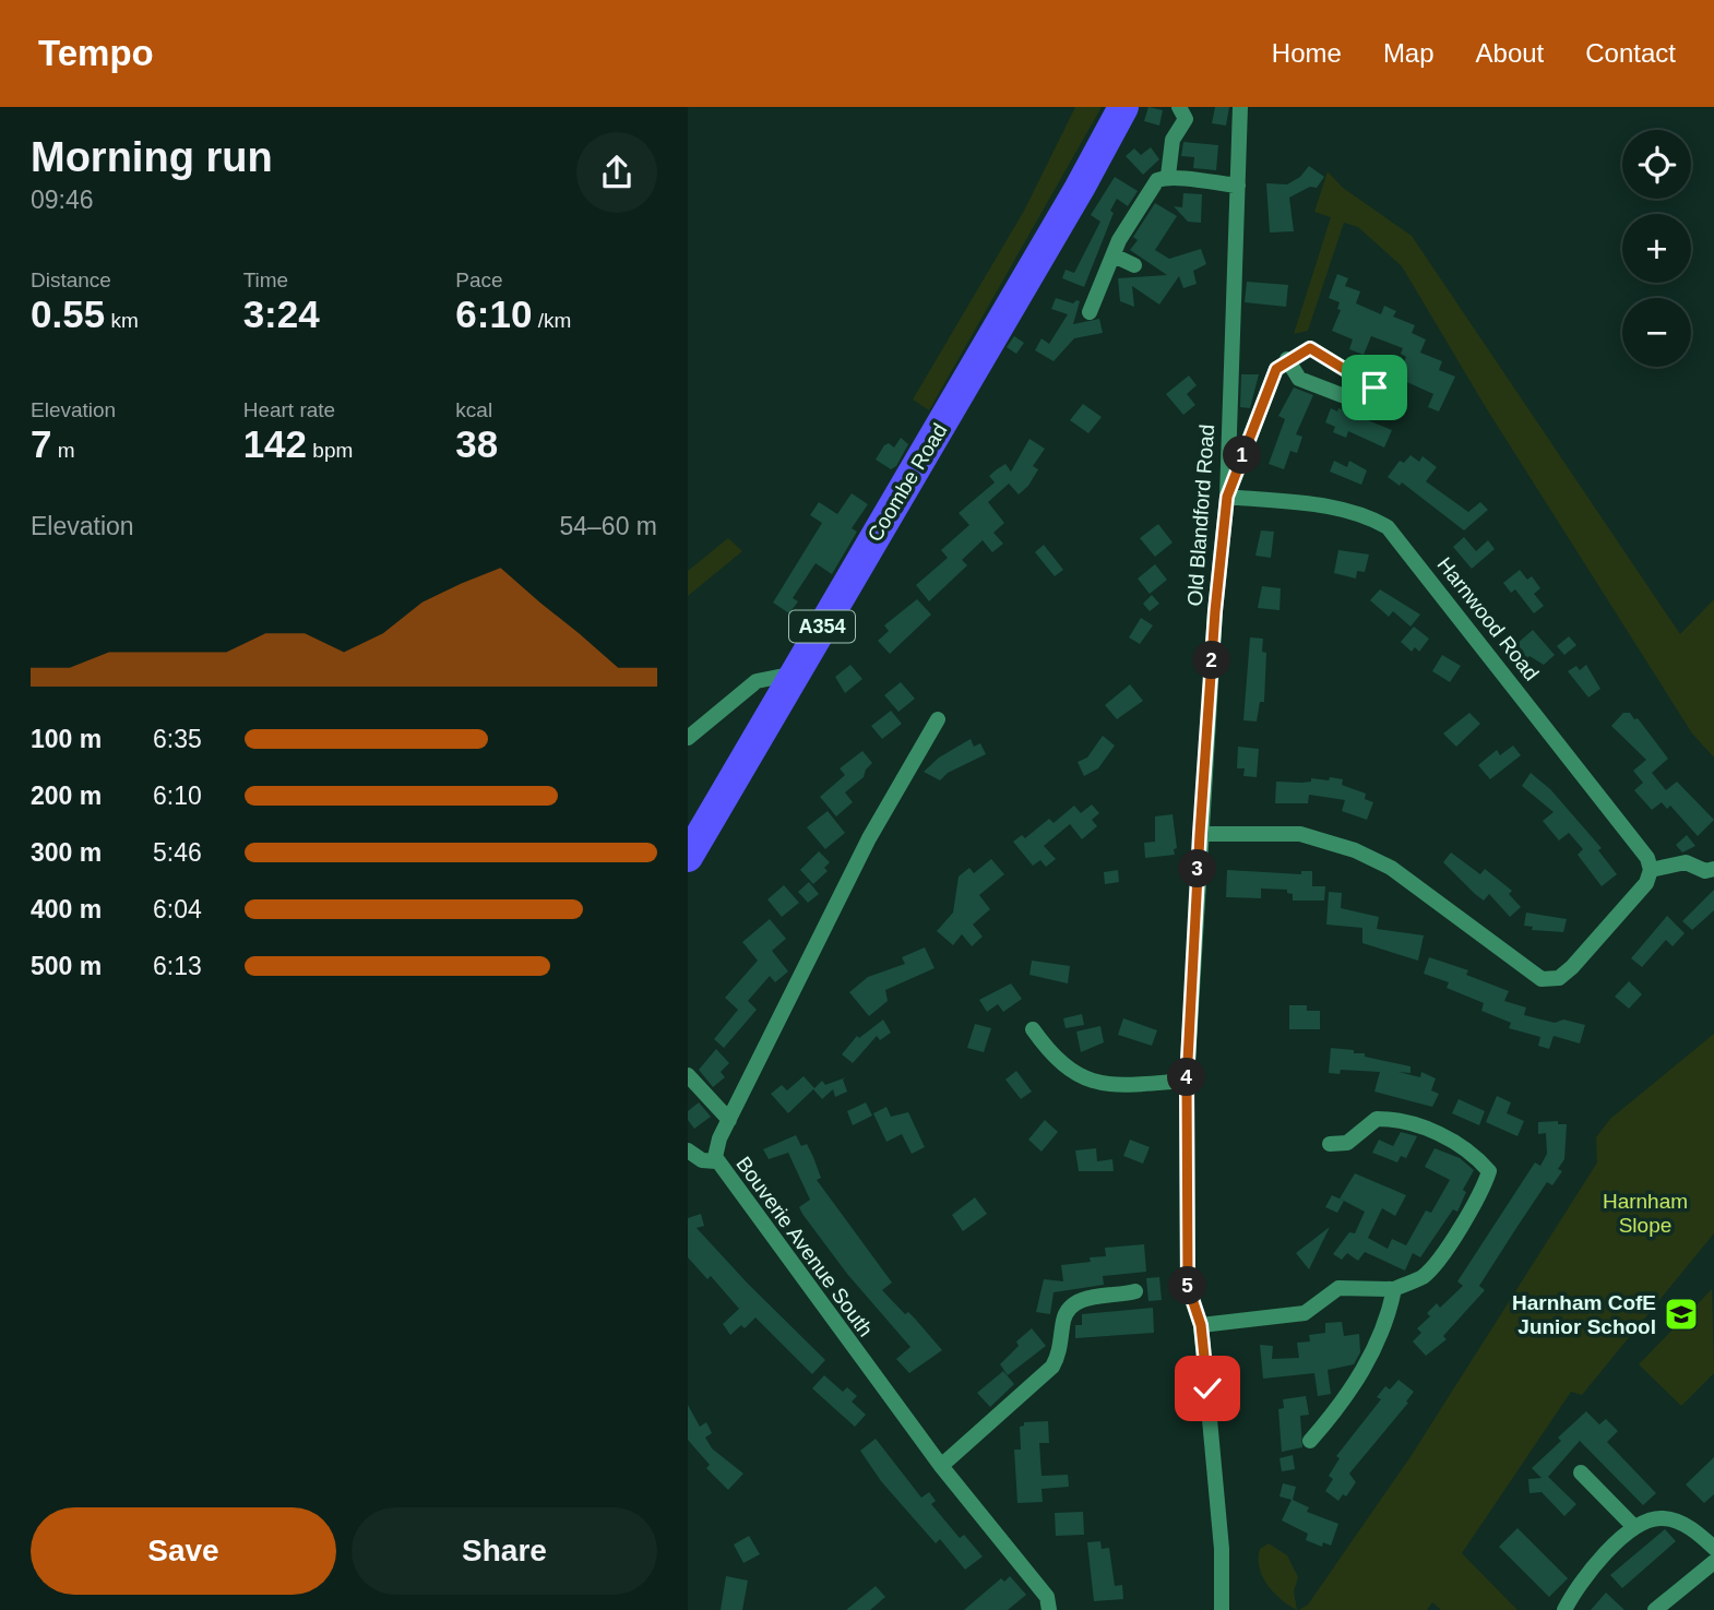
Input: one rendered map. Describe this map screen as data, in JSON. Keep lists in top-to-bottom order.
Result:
{
  "streets": {
    "highway": ["Coombe Road", "A354"],
    "street": ["Old Blandford Road", "Harnwood Road", "Bouverie Avenue South"]
  },
  "crossings": [
    ["Old Blandford Road", "Harnwood Road"]
  ],
  "parks": ["Harnham Slope"],
  "places": {
    "school or university": ["Harnham CofE Junior School"]
  },
  "page": {
    "header": "Tempo",
    "nav": [
      "Home",
      "Map",
      "About",
      "Contact"
    ],
    "heading": ["Morning run", "09:46"],
    "map_buttons": ["+", "−"],
    "stats": [
      ["Distance", "0.55 km"],
      ["Time", "3:24"],
      ["Pace", "6:10 /km"],
      ["Elevation", "7 m"],
      ["Heart rate", "142 bpm"],
      ["kcal", "38"]
    ],
    "pins": [
      "1",
      "2",
      "3",
      "4",
      "5"
    ],
    "chart": ["Elevation", "54–60 m"],
    "list": [
      {
        "name": "100 m",
        "note": "6:35"
      },
      {
        "name": "200 m",
        "note": "6:10"
      },
      {
        "name": "300 m",
        "note": "5:46"
      },
      {
        "name": "400 m",
        "note": "6:04"
      },
      {
        "name": "500 m",
        "note": "6:13"
      }
    ],
    "buttons": ["Save", "Share"]
  }
}
